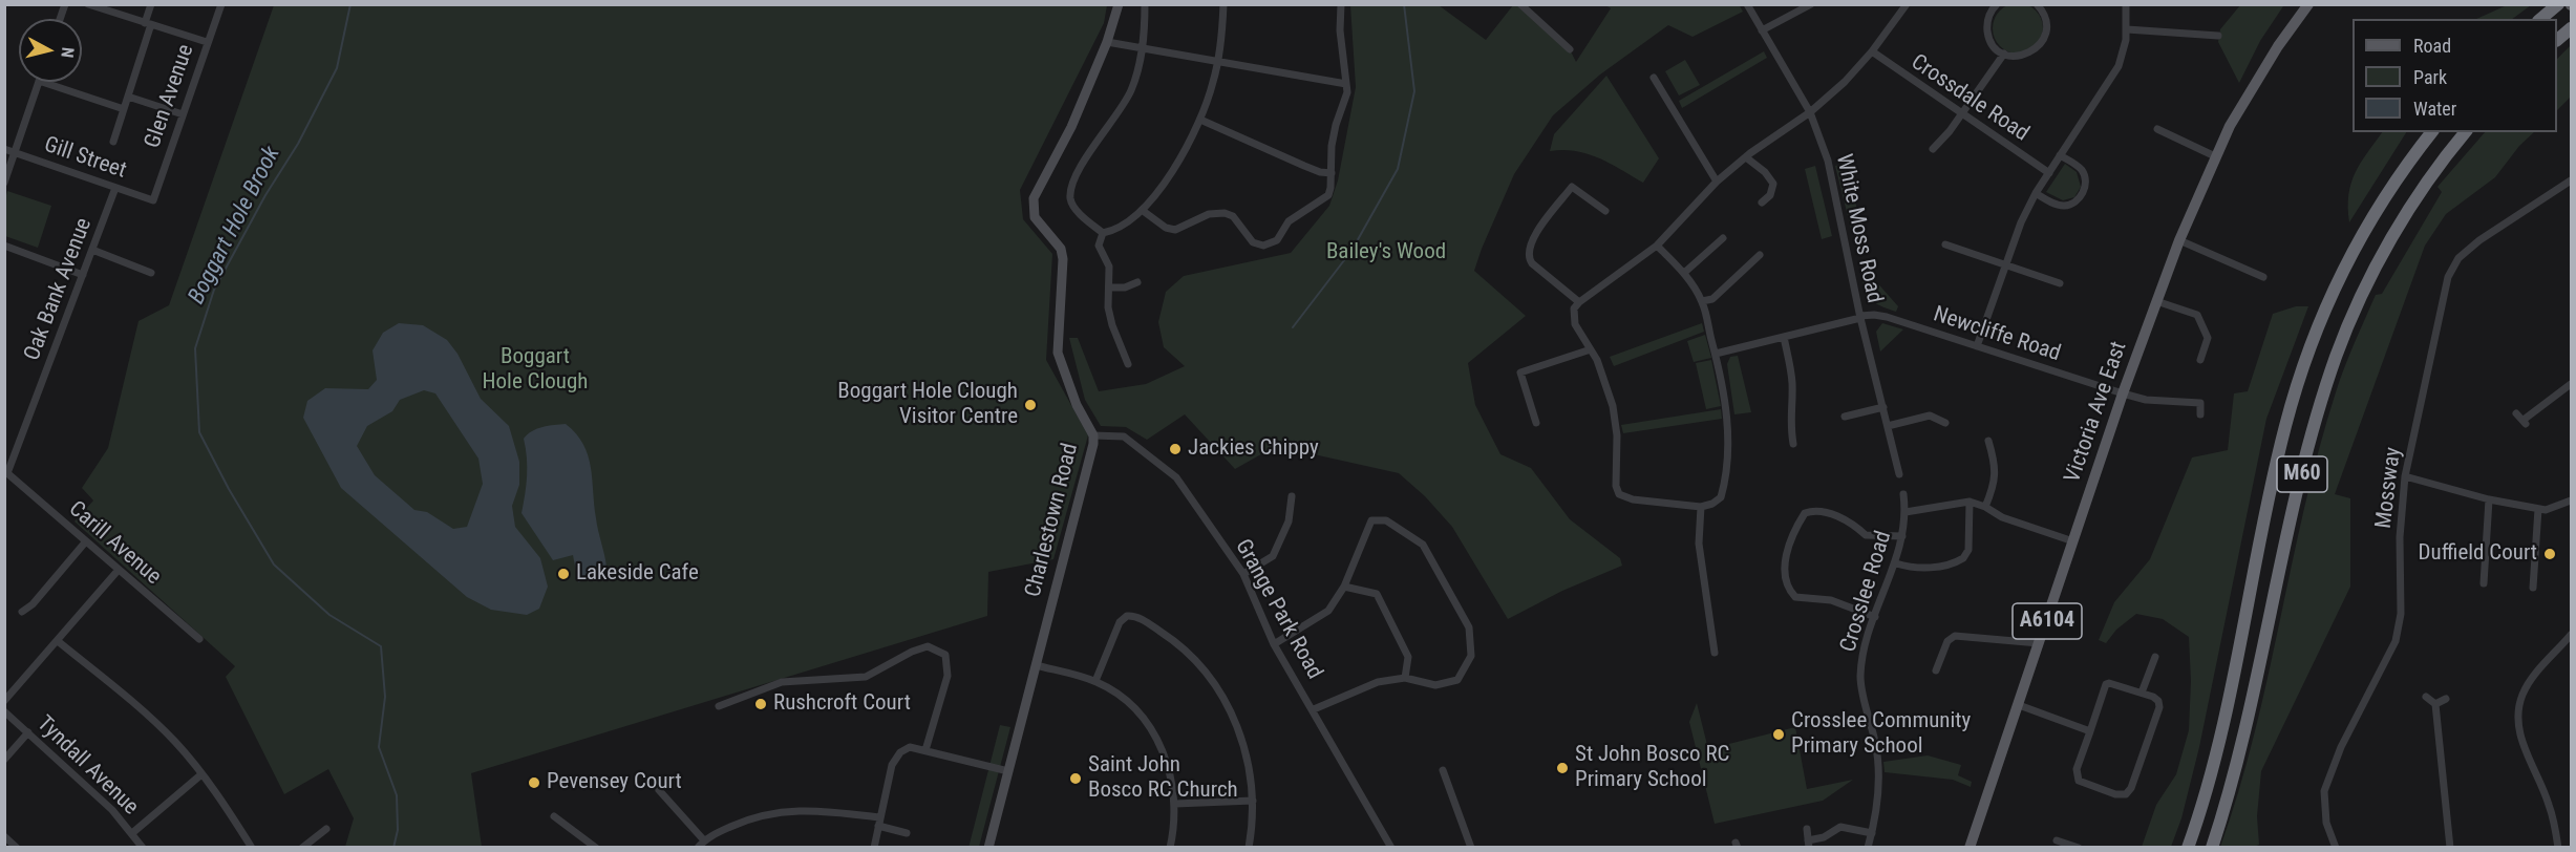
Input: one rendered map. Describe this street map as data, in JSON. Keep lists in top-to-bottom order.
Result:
{
  "streets": {
    "highway": ["M60"],
    "main road": ["Victoria Ave East", "A6104"],
    "street": [
      "Glen Avenue",
      "Crossdale Road",
      "Gill Street",
      "White Moss Road",
      "Oak Bank Avenue",
      "Newcliffe Road",
      "Mossway",
      "Charlestown Road",
      "Carill Avenue",
      "Crosslee Road",
      "Grange Park Road",
      "Tyndall Avenue"
    ]
  },
  "crossings": [
    ["Glen Avenue", "Gill Street"],
    ["Gill Street", "Oak Bank Avenue"],
    ["White Moss Road", "Newcliffe Road"],
    ["Oak Bank Avenue", "Carill Avenue"],
    ["Newcliffe Road", "Victoria Ave East"],
    ["Charlestown Road", "Grange Park Road"]
  ],
  "water": ["Boggart Hole Brook"],
  "parks": ["Bailey's Wood", "Boggart Hole Clough"],
  "places": [
    "Boggart Hole Clough Visitor Centre",
    "Jackies Chippy",
    "Duffield Court",
    "Lakeside Cafe",
    "Rushcroft Court",
    "Crosslee Community Primary School",
    "St John Bosco RC Primary School",
    "Saint John Bosco RC Church",
    "Pevensey Court"
  ],
  "legend": ["Road", "Park", "Water"],
  "north": "right"
}
